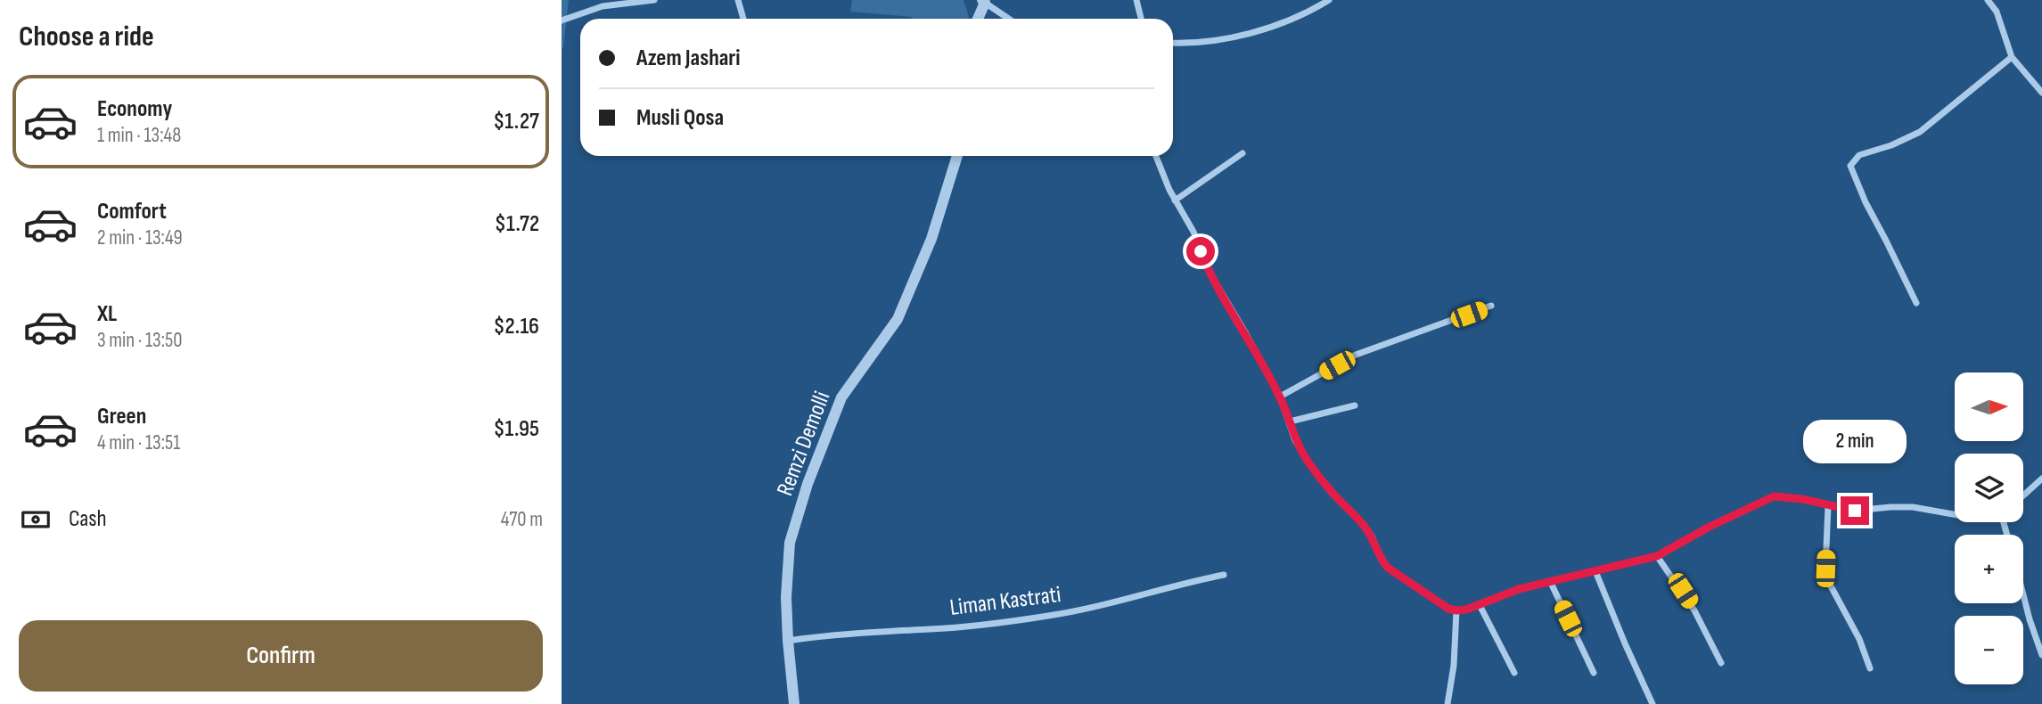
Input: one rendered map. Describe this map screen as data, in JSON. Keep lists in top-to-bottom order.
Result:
{
  "streets": {
    "street": ["Remzi Demolli", "Liman Kastrati"]
  },
  "crossings": [
    ["Remzi Demolli", "Liman Kastrati"]
  ],
  "north": "right",
  "page": {
    "heading": "Choose a ride",
    "banner": ["Azem Jashari", "Musli Qosa"],
    "list": [
      {
        "name": "Economy",
        "note": "1 min · 13:48",
        "value": "$1.27"
      },
      {
        "name": "Comfort",
        "note": "2 min · 13:49",
        "value": "$1.72"
      },
      {
        "name": "XL",
        "note": "3 min · 13:50",
        "value": "$2.16"
      },
      {
        "name": "Green",
        "note": "4 min · 13:51",
        "value": "$1.95"
      }
    ],
    "map_buttons": ["+", "−"],
    "bubble": "2 min",
    "pay": ["Cash", "470 m"],
    "buttons": "Confirm"
  }
}
